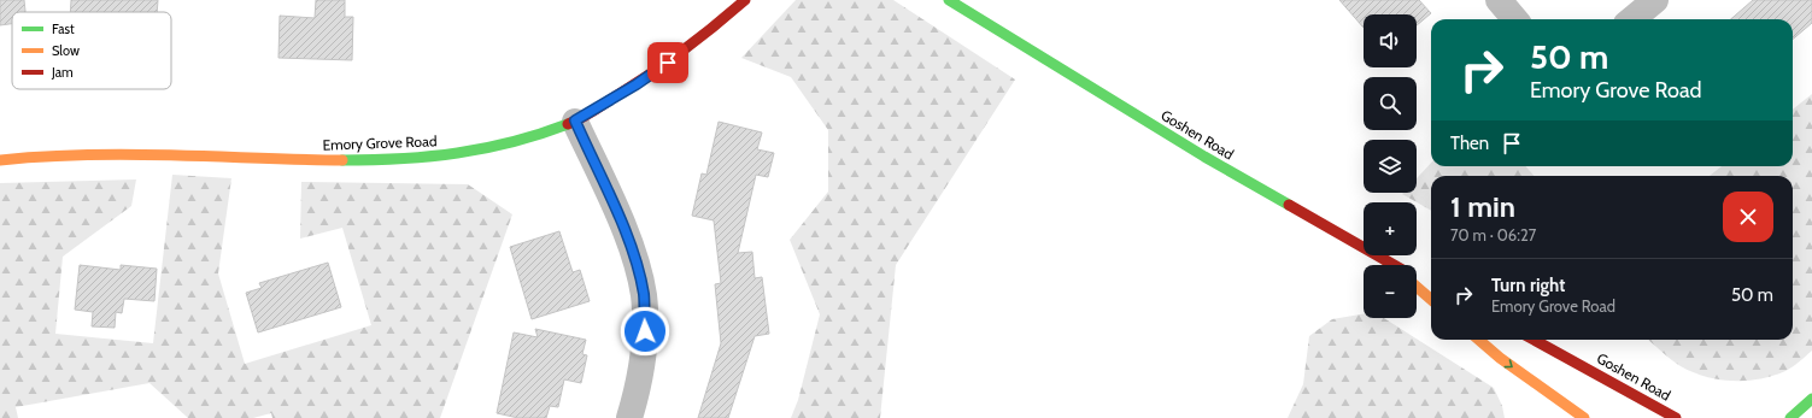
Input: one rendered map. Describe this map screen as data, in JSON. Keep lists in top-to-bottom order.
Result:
{
  "streets": {
    "street": ["Goshen Road", "Emory Grove Road"]
  },
  "legend": ["Fast", "Slow", "Jam"],
  "page": {
    "map_buttons": ["+", "−"],
    "turn": ["50 m", "Emory Grove Road"],
    "then": "Then",
    "heading": ["1 min", "70 m · 06:27"],
    "list": [
      {
        "name": "Turn right",
        "note": "Emory Grove Road",
        "value": "50 m"
      }
    ]
  }
}
